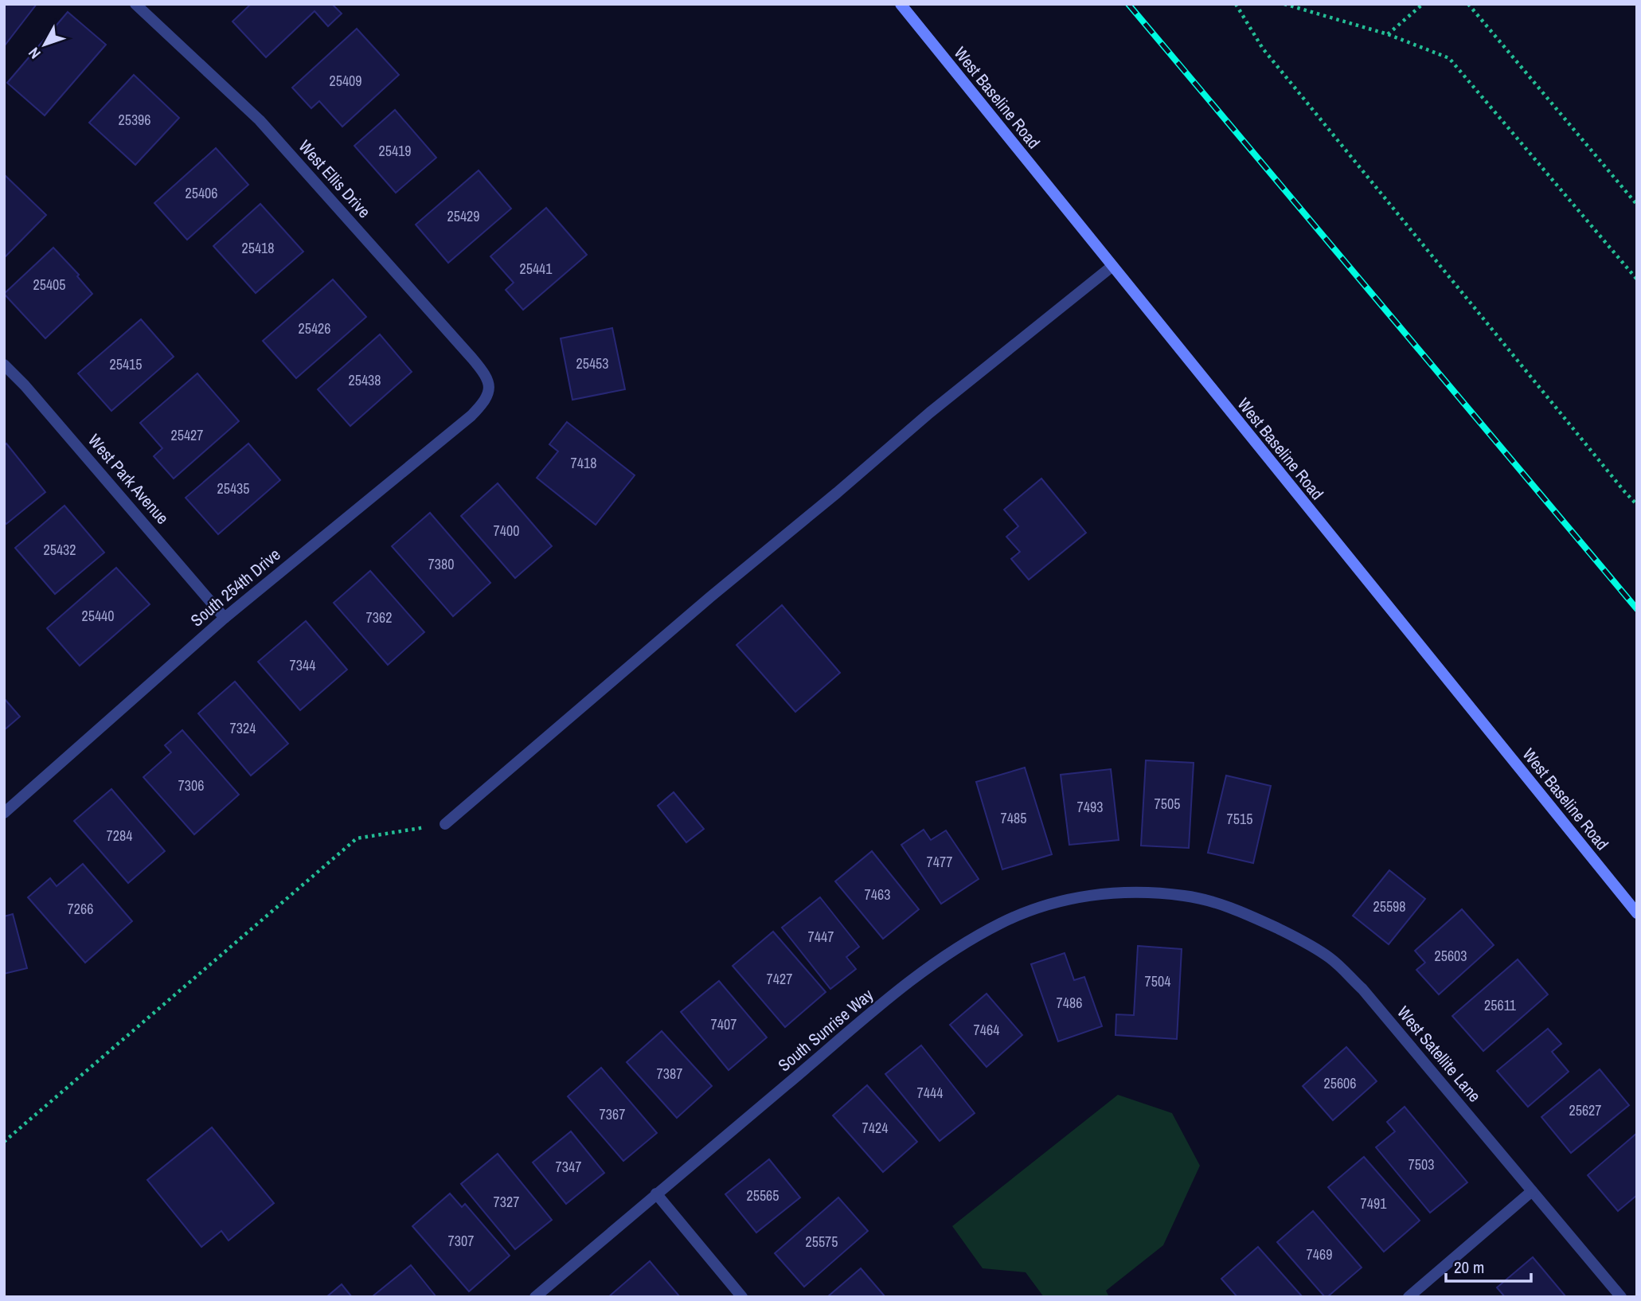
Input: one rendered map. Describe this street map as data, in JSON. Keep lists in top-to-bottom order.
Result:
{
  "streets": {
    "main road": ["West Baseline Road"],
    "street": [
      "West Ellis Drive",
      "West Park Avenue",
      "South 254th Drive",
      "South Sunrise Way",
      "West Satellite Lane"
    ]
  },
  "crossings": [
    ["West Ellis Drive", "South 254th Drive"],
    ["West Park Avenue", "South 254th Drive"],
    ["South Sunrise Way", "West Satellite Lane"]
  ],
  "house_numbers": [
    "25409",
    "25396",
    "25419",
    "25406",
    "25429",
    "25418",
    "25441",
    "25405",
    "25426",
    "25453",
    "25415",
    "25438",
    "25427",
    "7418",
    "25435",
    "7400",
    "25432",
    "7380",
    "25440",
    "7362",
    "7344",
    "7324",
    "7306",
    "7505",
    "7493",
    "7485",
    "7515",
    "7284",
    "7477",
    "7463",
    "25598",
    "7266",
    "7447",
    "25603",
    "7427",
    "7504",
    "7486",
    "25611",
    "7407",
    "7464",
    "7387",
    "25606",
    "7444",
    "25627",
    "7367",
    "7424",
    "7503",
    "7347",
    "25565",
    "7327",
    "7491",
    "7307",
    "25575",
    "7469"
  ],
  "scale_bar": "20 m",
  "north": "bottom left"
}
